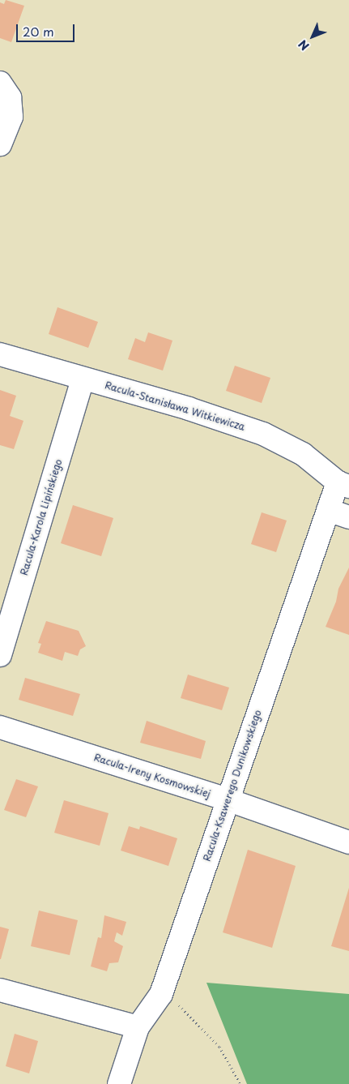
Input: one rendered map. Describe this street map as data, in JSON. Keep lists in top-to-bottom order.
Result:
{
  "streets": {
    "street": [
      "Racula-Stanisława Witkiewicza",
      "Racula-Karola Lipińskiego",
      "Racula-Ireny Kosmowskiej",
      "Racula-Ksawerego Dunikowskiego"
    ]
  },
  "crossings": [
    ["Racula-Stanisława Witkiewicza", "Racula-Karola Lipińskiego"],
    ["Racula-Stanisława Witkiewicza", "Racula-Ksawerego Dunikowskiego"],
    ["Racula-Ireny Kosmowskiej", "Racula-Ksawerego Dunikowskiego"]
  ],
  "scale_bar": "20 m",
  "north": "bottom left"
}
